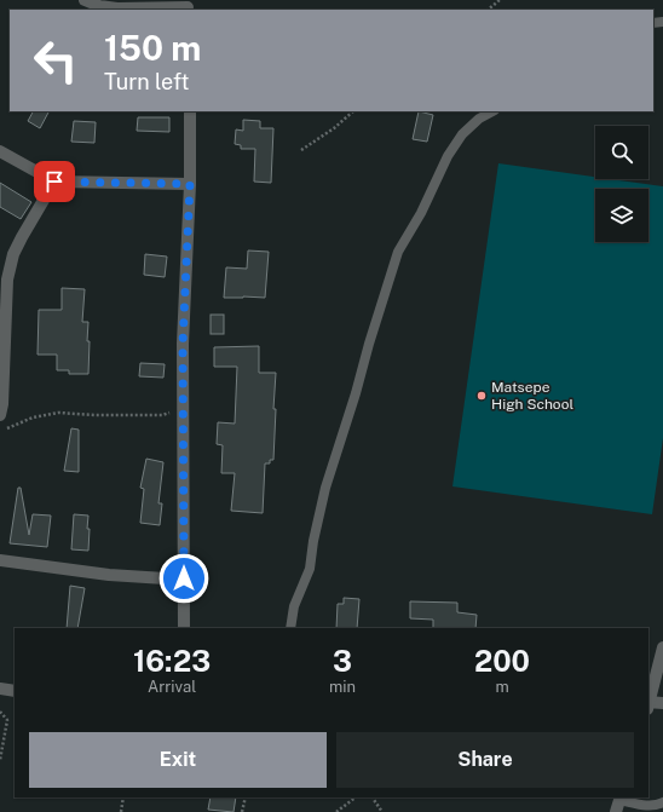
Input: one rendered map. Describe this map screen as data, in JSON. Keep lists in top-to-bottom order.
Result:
{
  "places": ["Matsepe High School"],
  "page": {
    "turn": ["150 m", "Turn left"],
    "eta": [
      "16:23",
      "Arrival",
      "3",
      "min",
      "200",
      "m"
    ],
    "buttons": ["Exit", "Share"]
  }
}
